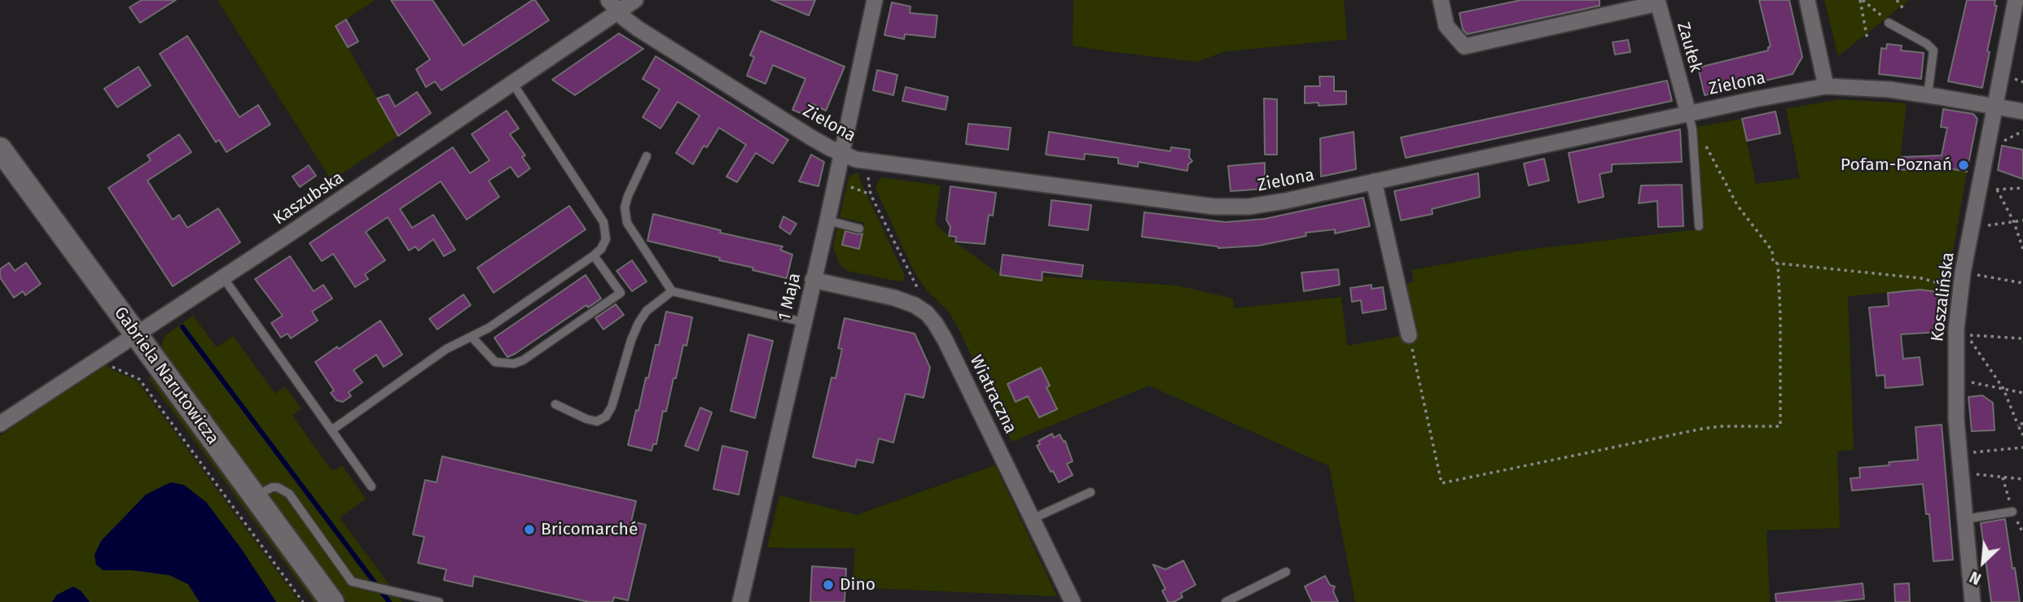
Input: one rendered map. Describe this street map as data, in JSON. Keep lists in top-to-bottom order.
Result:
{
  "streets": {
    "main road": ["Gabriela Narutowicza"],
    "street": [
      "Zaułek",
      "Zielona",
      "Kaszubska",
      "1 Maja",
      "Koszalińska",
      "Wiatraczna"
    ]
  },
  "crossings": [
    ["Zaułek", "Zielona"],
    ["Zielona", "Kaszubska"],
    ["Zielona", "1 Maja"],
    ["Zielona", "Koszalińska"],
    ["Kaszubska", "Gabriela Narutowicza"],
    ["1 Maja", "Wiatraczna"]
  ],
  "places": ["Pofam-Poznań", "Bricomarché", "Dino"],
  "north": "bottom left"
}
